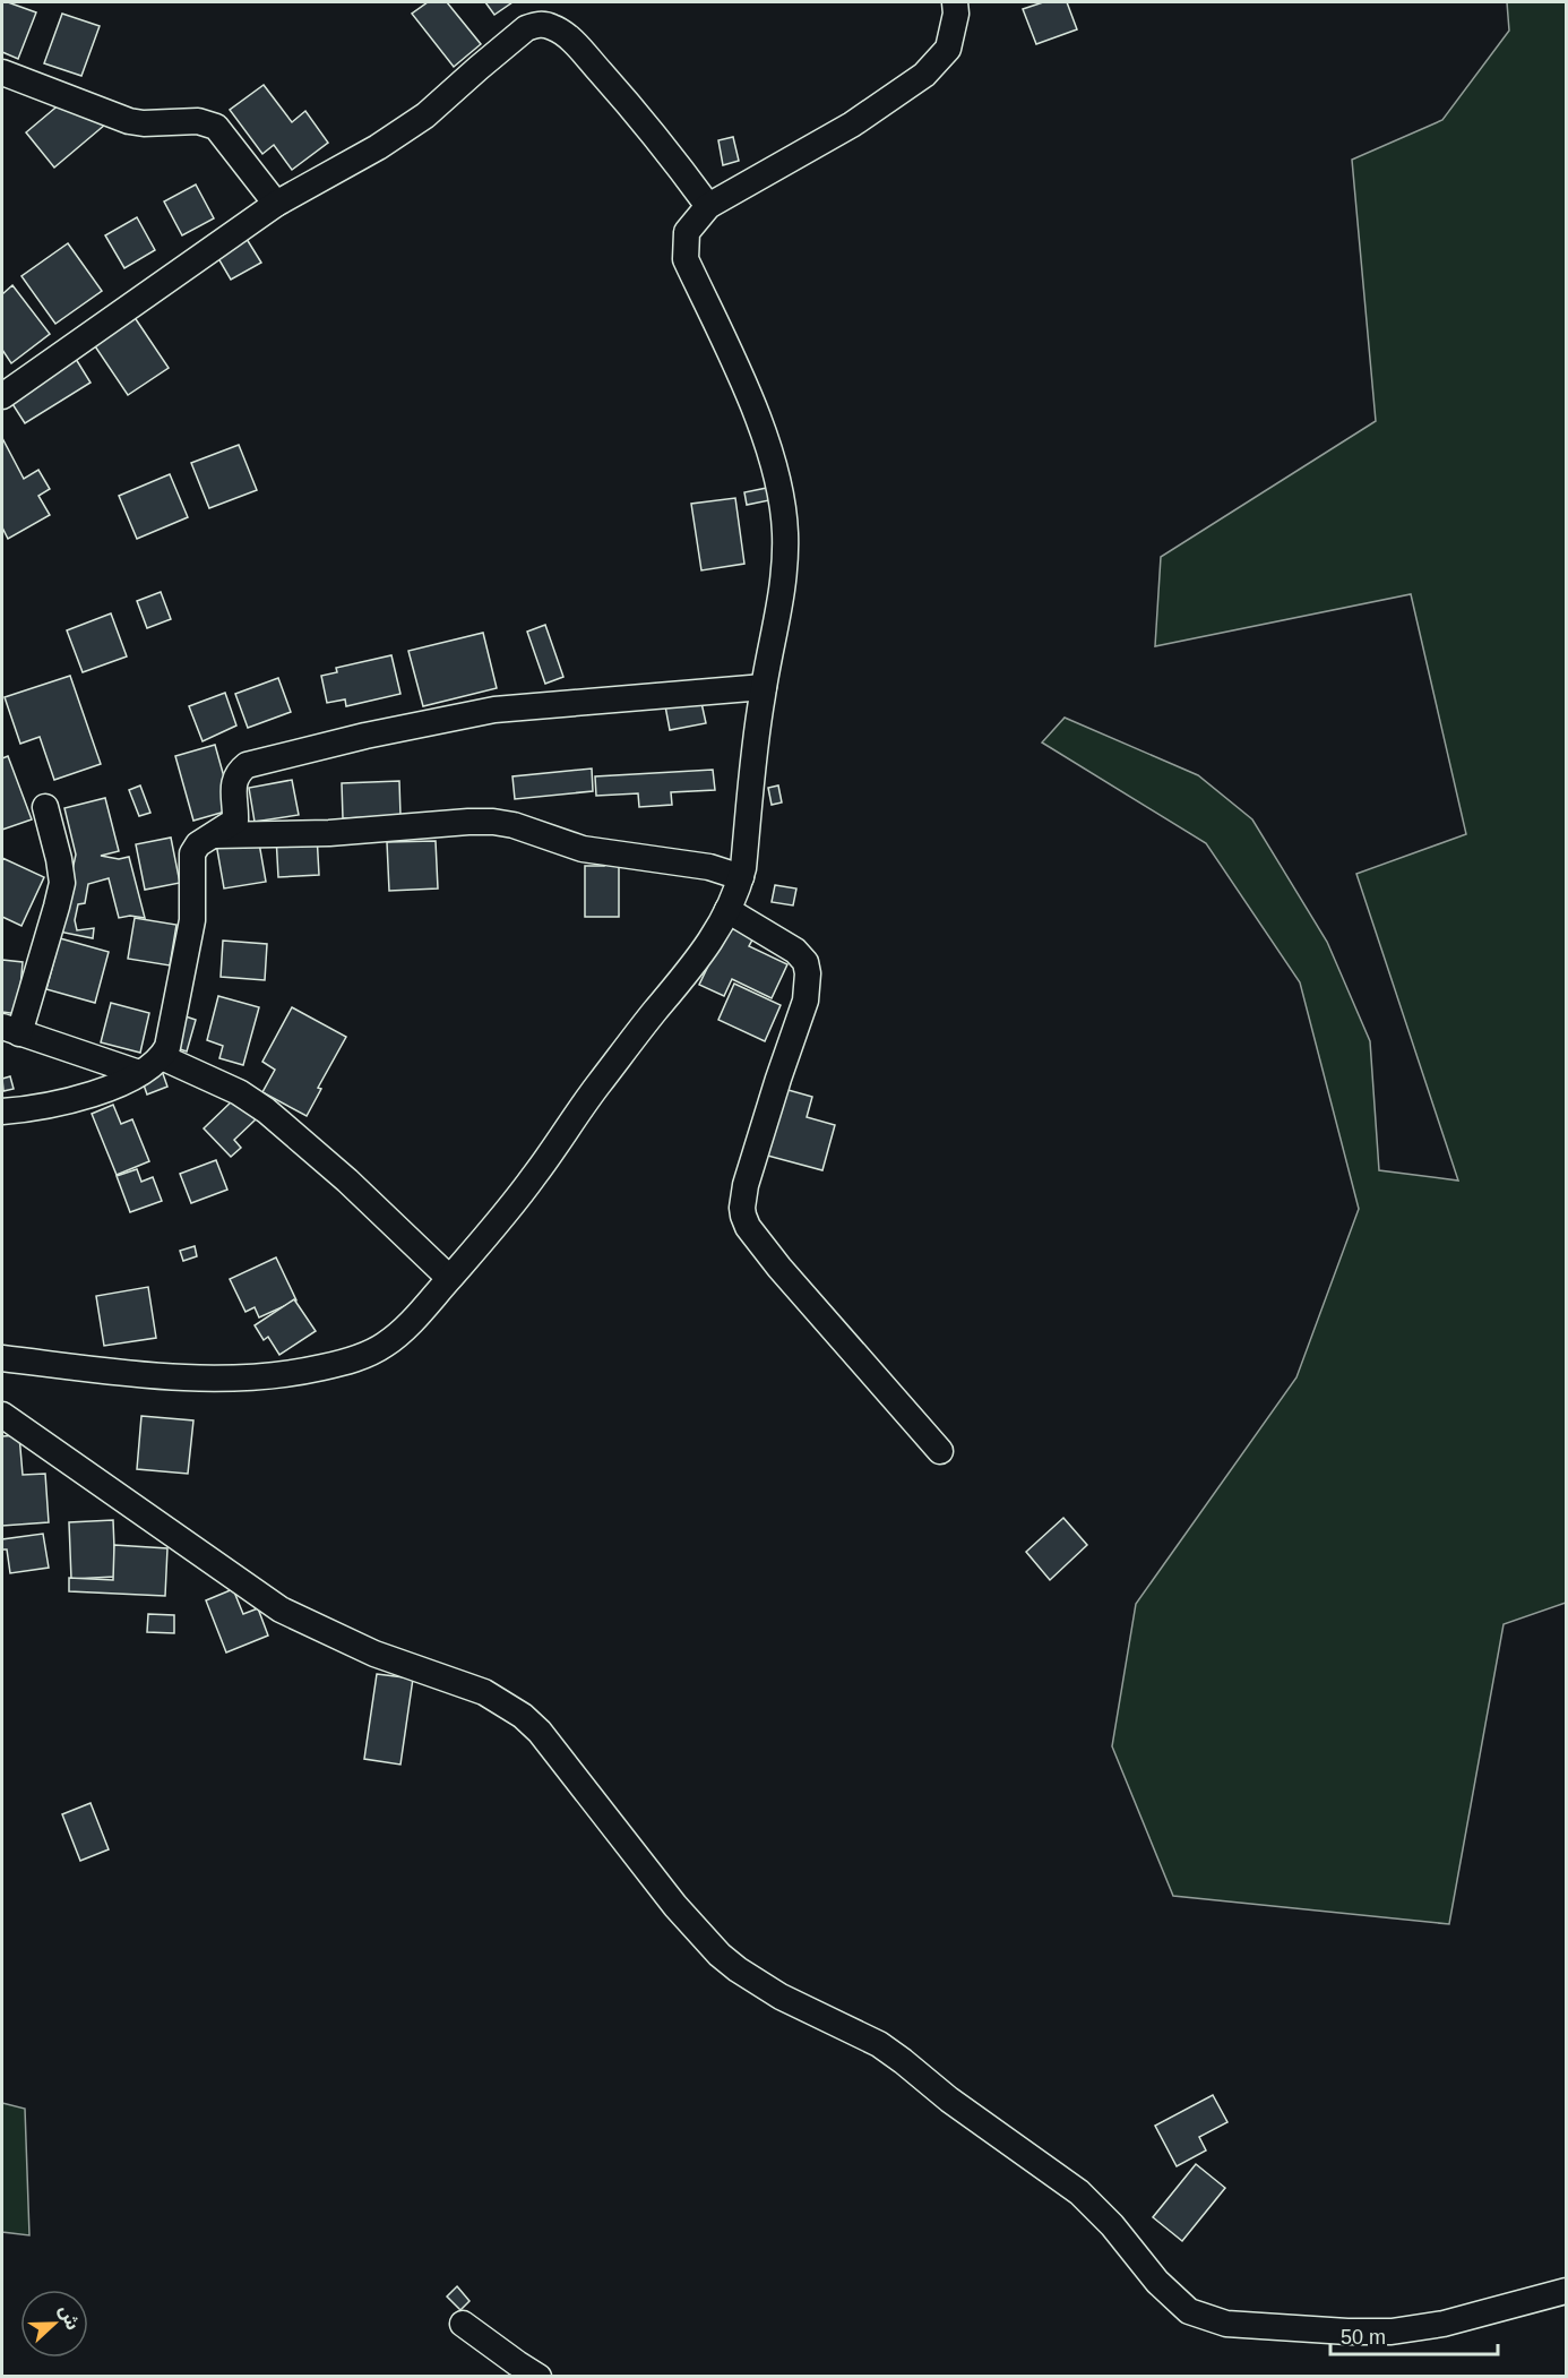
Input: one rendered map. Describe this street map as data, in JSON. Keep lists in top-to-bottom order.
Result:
{
  "scale_bar": "50 m",
  "north": "right"
}
